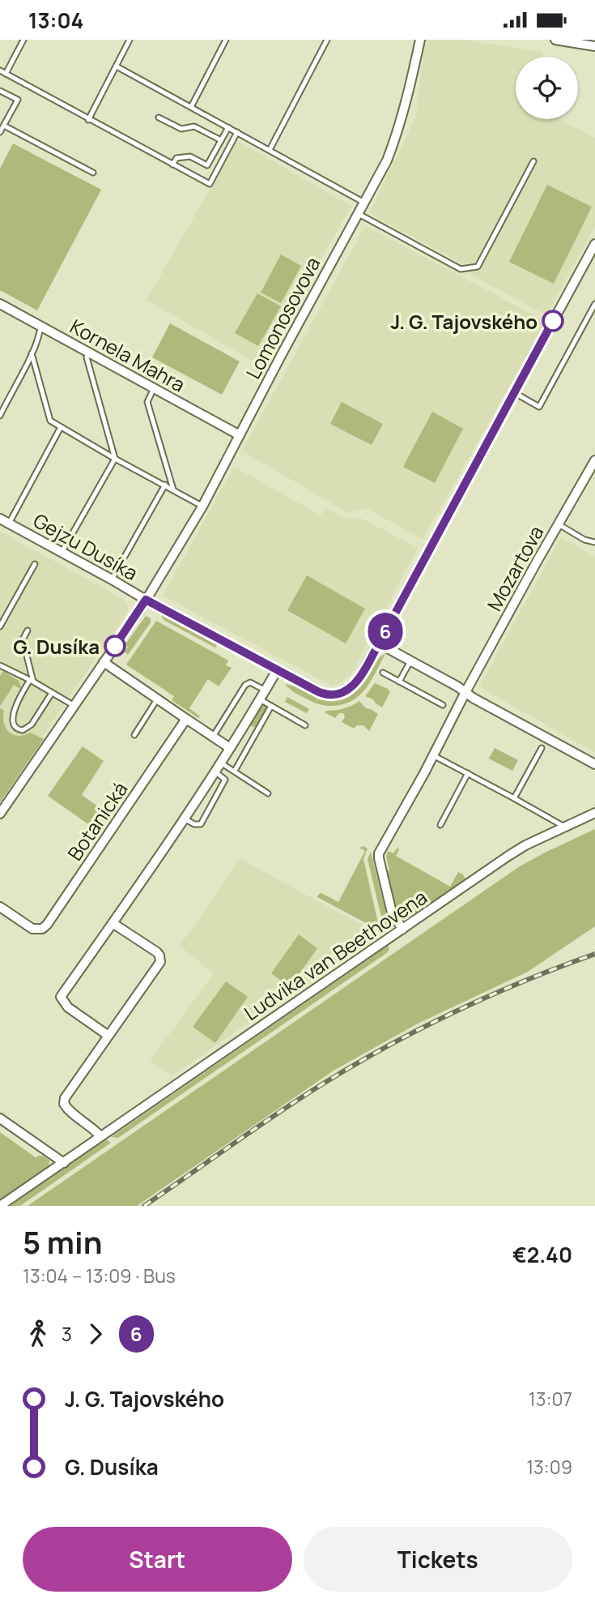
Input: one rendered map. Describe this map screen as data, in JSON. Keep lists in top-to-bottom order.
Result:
{
  "streets": {
    "street": [
      "Lomonosovova",
      "Kornela Mahra",
      "Gejzu Dusíka",
      "Mozartova",
      "Botanická",
      "Ludvika van Beethovena"
    ]
  },
  "crossings": [
    ["Lomonosovova", "Kornela Mahra"],
    ["Lomonosovova", "Gejzu Dusíka"],
    ["Mozartova", "Ludvika van Beethovena"]
  ],
  "places": ["J. G. Tajovského", "G. Dusíka"],
  "lines": ["bus line 6"],
  "page": {
    "status": "13:04",
    "on_map": "6",
    "heading": ["5 min", "13:04 – 13:09 · Bus", "€2.40"],
    "legs": ["3", "6"],
    "list": [
      {
        "name": "J. G. Tajovského",
        "value": "13:07"
      },
      {
        "name": "G. Dusíka",
        "value": "13:09"
      }
    ],
    "buttons": ["Start", "Tickets"]
  }
}
